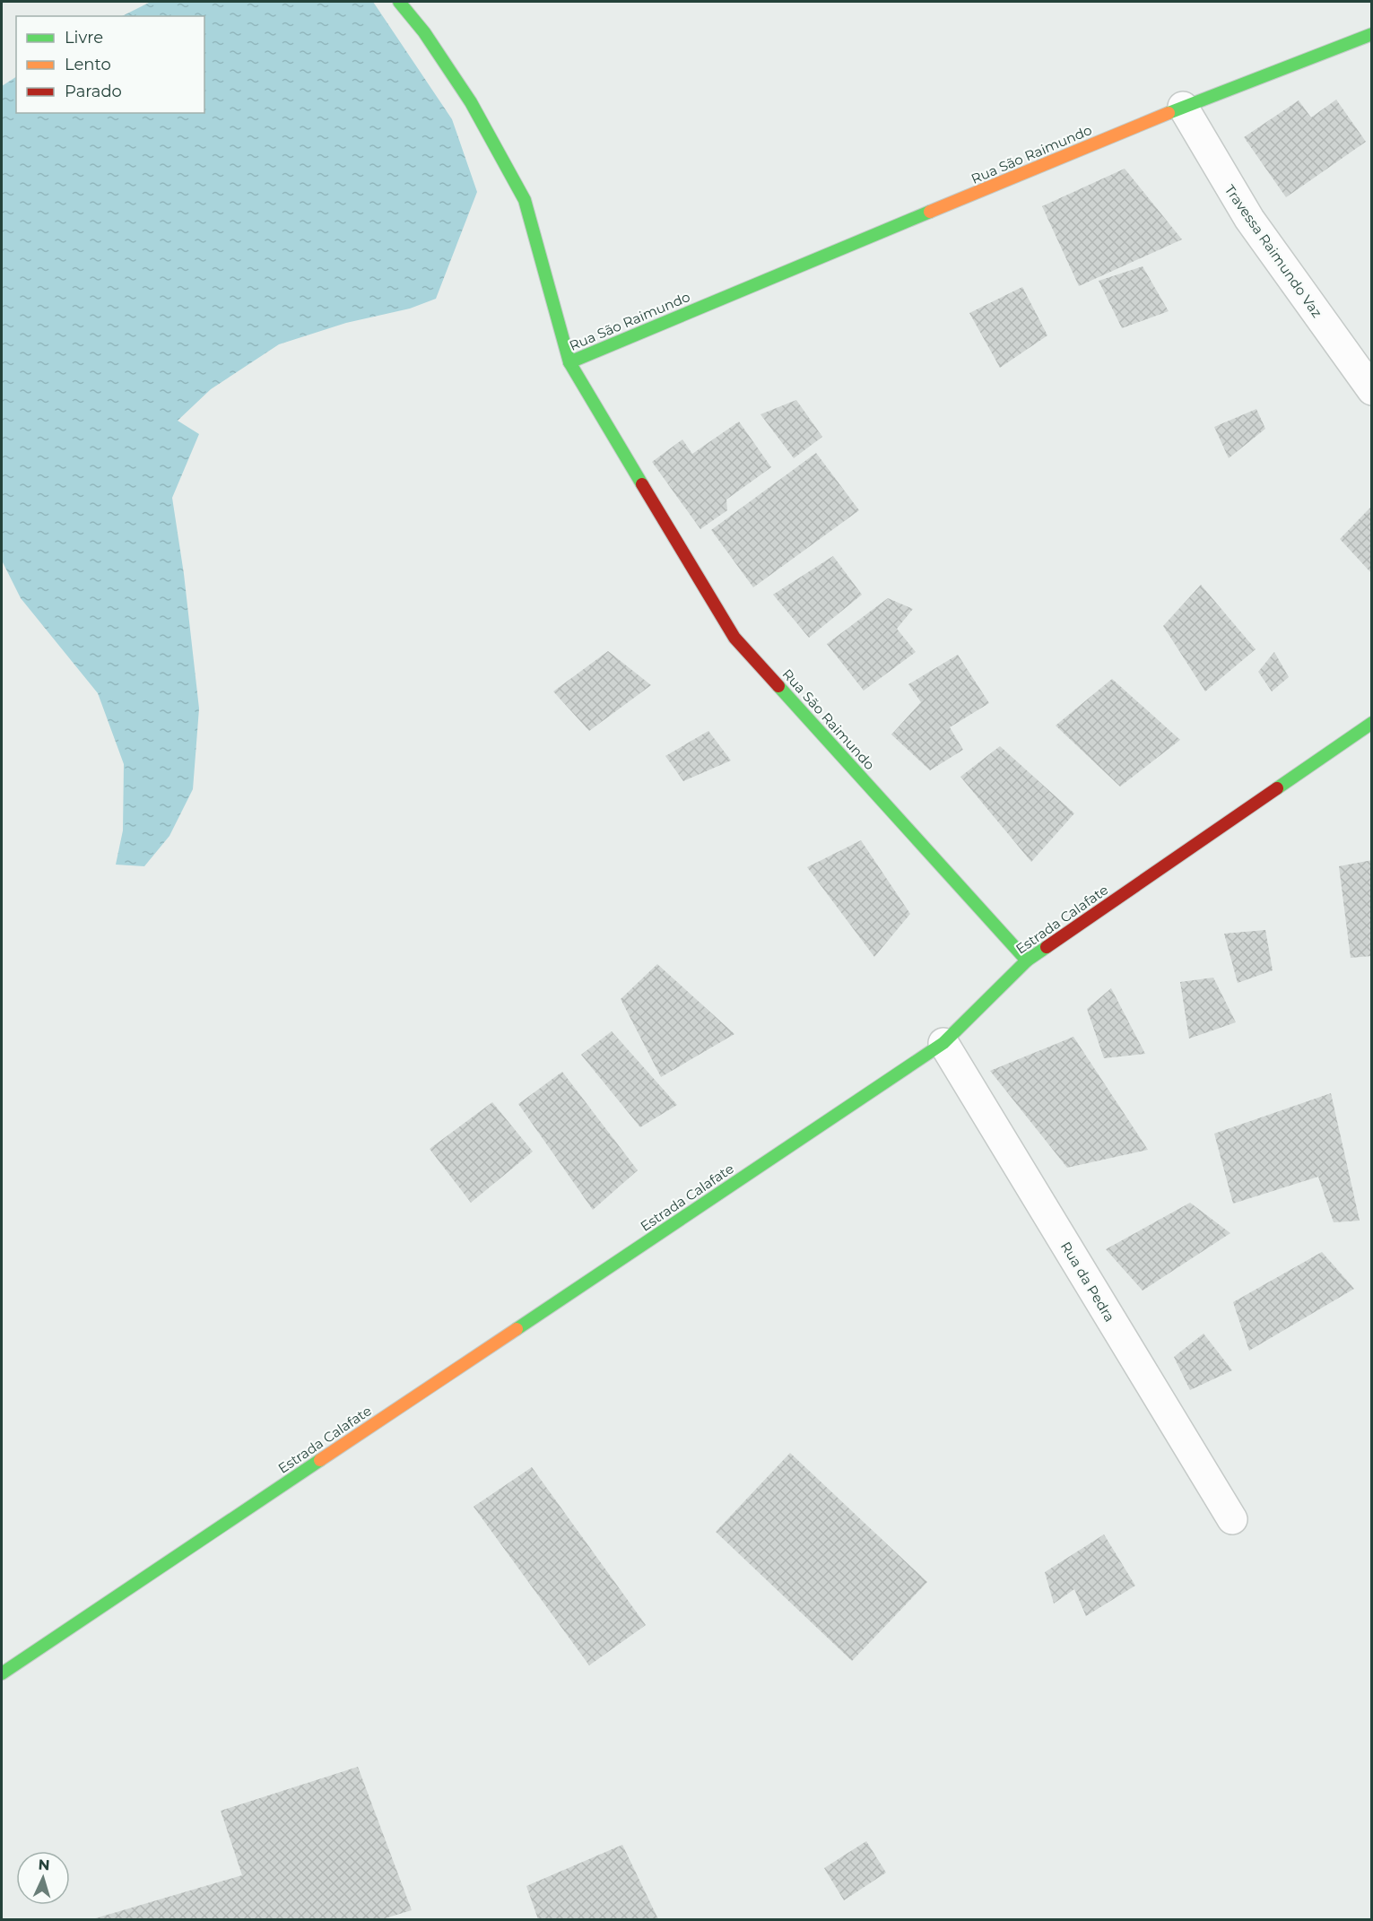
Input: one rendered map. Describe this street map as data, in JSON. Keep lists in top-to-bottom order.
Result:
{
  "streets": {
    "street": [
      "Rua São Raimundo",
      "Travessa Raimundo Vaz",
      "Estrada Calafate",
      "Rua da Pedra"
    ]
  },
  "crossings": [
    ["Rua São Raimundo", "Travessa Raimundo Vaz"],
    ["Rua São Raimundo", "Estrada Calafate"],
    ["Estrada Calafate", "Rua da Pedra"]
  ],
  "legend": ["Livre", "Lento", "Parado"],
  "north": "top"
}
